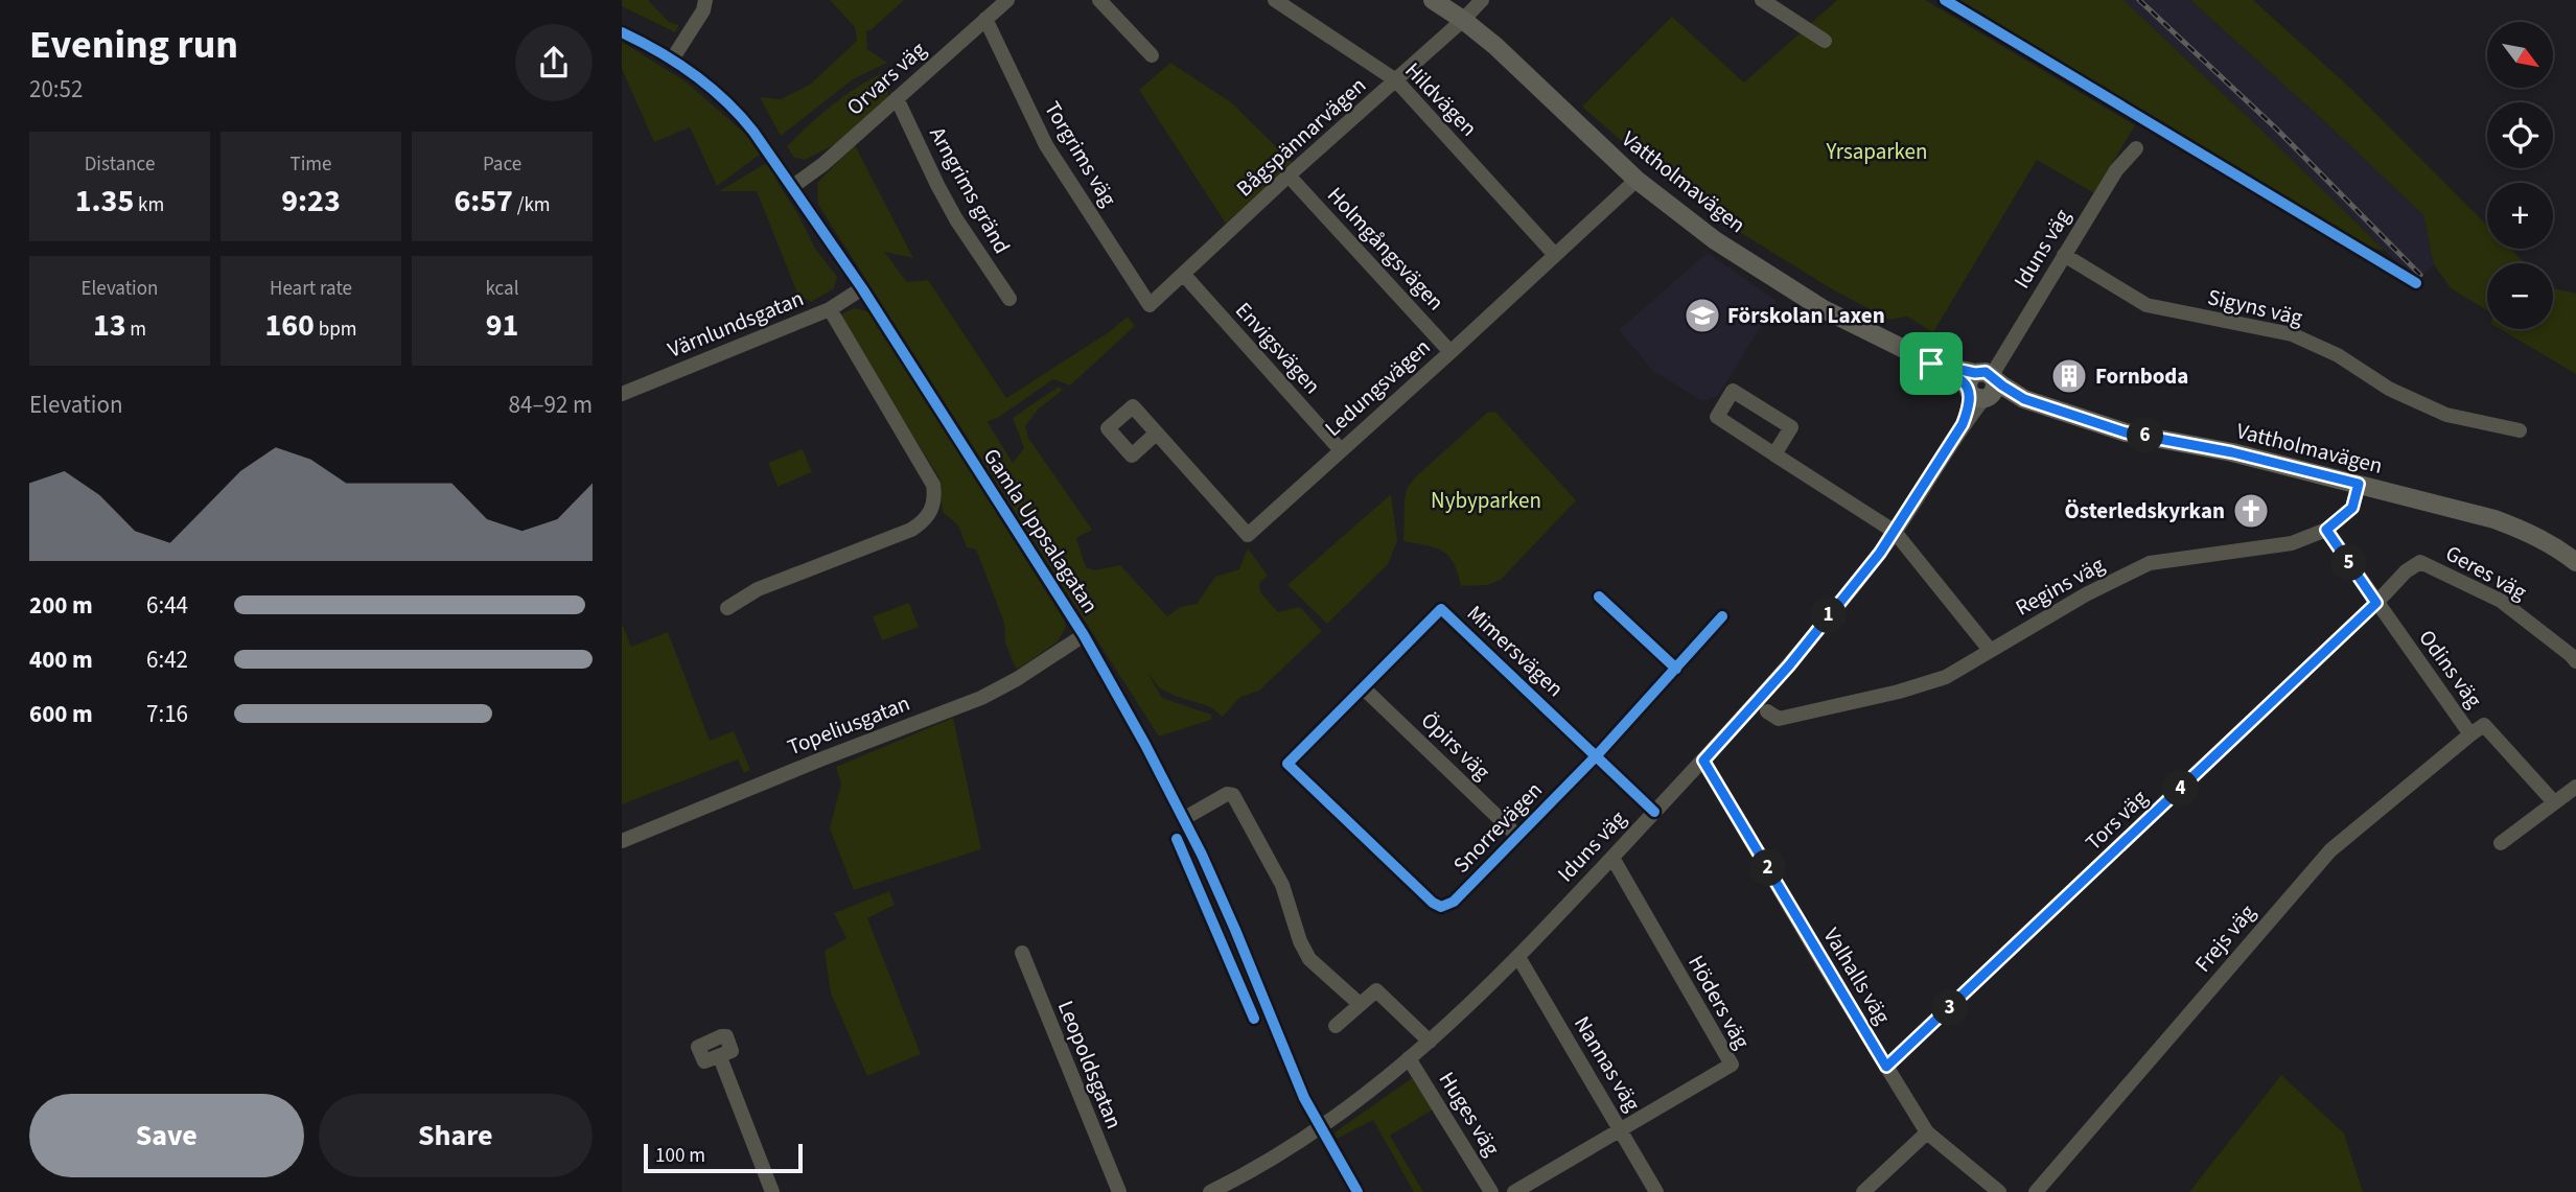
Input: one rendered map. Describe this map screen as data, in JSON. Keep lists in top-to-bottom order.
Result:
{
  "streets": {
    "main road": ["Vattholmavägen"],
    "street": [
      "Orvars väg",
      "Hildvägen",
      "Bågspännarvägen",
      "Torgrims väg",
      "Arngrims gränd",
      "Holmgångsvägen",
      "Iduns väg",
      "Sigyns väg",
      "Värnlundsgatan",
      "Envigsvägen",
      "Ledungsvägen",
      "Gamla Uppsalagatan",
      "Geres väg",
      "Regins väg",
      "Mimersvägen",
      "Odins väg",
      "Topeliusgatan",
      "Öpirs väg",
      "Tors väg",
      "Snorrevägen",
      "Frejs väg",
      "Valhalls väg",
      "Höders väg",
      "Nannas väg",
      "Leopoldsgatan",
      "Huges väg"
    ]
  },
  "crossings": [
    ["Orvars väg", "Torgrims väg"],
    ["Orvars väg", "Arngrims gränd"],
    ["Orvars väg", "Gamla Uppsalagatan"],
    ["Hildvägen", "Bågspännarvägen"],
    ["Hildvägen", "Ledungsvägen"],
    ["Bågspännarvägen", "Torgrims väg"],
    ["Bågspännarvägen", "Vattholmavägen"],
    ["Bågspännarvägen", "Holmgångsvägen"],
    ["Bågspännarvägen", "Envigsvägen"],
    ["Vattholmavägen", "Iduns väg"],
    ["Vattholmavägen", "Ledungsvägen"],
    ["Vattholmavägen", "Regins väg"],
    ["Holmgångsvägen", "Ledungsvägen"],
    ["Iduns väg", "Sigyns väg"],
    ["Iduns väg", "Gamla Uppsalagatan"],
    ["Iduns väg", "Mimersvägen"],
    ["Iduns väg", "Valhalls väg"],
    ["Iduns väg", "Höders väg"],
    ["Iduns väg", "Nannas väg"],
    ["Iduns väg", "Huges väg"],
    ["Värnlundsgatan", "Gamla Uppsalagatan"],
    ["Envigsvägen", "Ledungsvägen"],
    ["Gamla Uppsalagatan", "Topeliusgatan"],
    ["Geres väg", "Odins väg"],
    ["Geres väg", "Tors väg"],
    ["Regins väg", "Odins väg"],
    ["Mimersvägen", "Öpirs väg"],
    ["Mimersvägen", "Snorrevägen"],
    ["Odins väg", "Tors väg"],
    ["Odins väg", "Frejs väg"],
    ["Öpirs väg", "Snorrevägen"],
    ["Tors väg", "Valhalls väg"],
    ["Höders väg", "Nannas väg"]
  ],
  "parks": ["Yrsaparken", "Nybyparken"],
  "places": {
    "school or university": ["Förskolan Laxen"],
    "building": ["Fornboda"],
    "church": ["Österledskyrkan"]
  },
  "scale_bar": "100 m",
  "north": "bottom right",
  "page": {
    "heading": ["Evening run", "20:52"],
    "map_buttons": ["+", "−"],
    "stats": [
      ["Distance", "1.35 km"],
      ["Time", "9:23"],
      ["Pace", "6:57 /km"],
      ["Elevation", "13 m"],
      ["Heart rate", "160 bpm"],
      ["kcal", "91"]
    ],
    "chart": ["Elevation", "84–92 m"],
    "pins": [
      "6",
      "5",
      "1",
      "4",
      "2",
      "3"
    ],
    "list": [
      {
        "name": "200 m",
        "note": "6:44"
      },
      {
        "name": "400 m",
        "note": "6:42"
      },
      {
        "name": "600 m",
        "note": "7:16"
      }
    ],
    "buttons": ["Save", "Share"],
    "scale": "100 m"
  }
}
